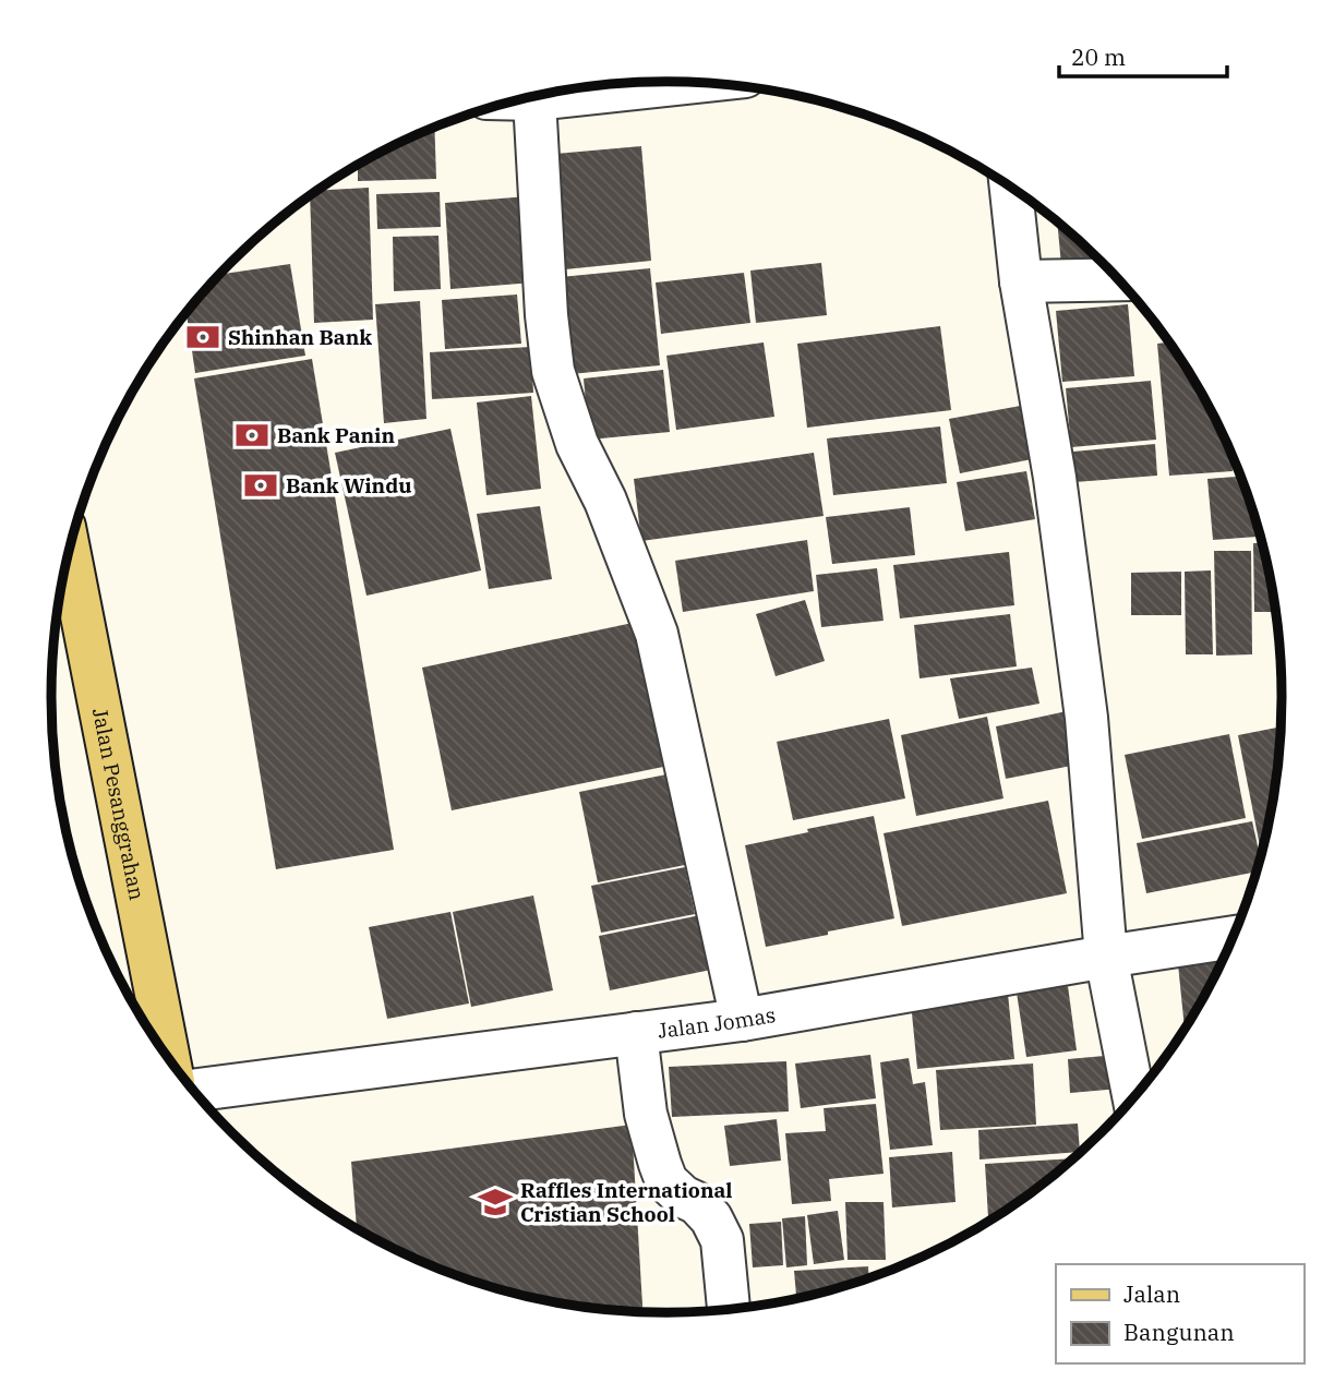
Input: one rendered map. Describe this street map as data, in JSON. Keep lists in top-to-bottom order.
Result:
{
  "streets": {
    "main road": ["Jalan Pesanggrahan"],
    "street": ["Jalan Jomas"]
  },
  "places": {
    "bank": ["Shinhan Bank", "Bank Panin", "Bank Windu"],
    "school or university": ["Raffles International Cristian School"]
  },
  "legend": ["Jalan", "Bangunan"],
  "scale_bar": "20 m"
}
